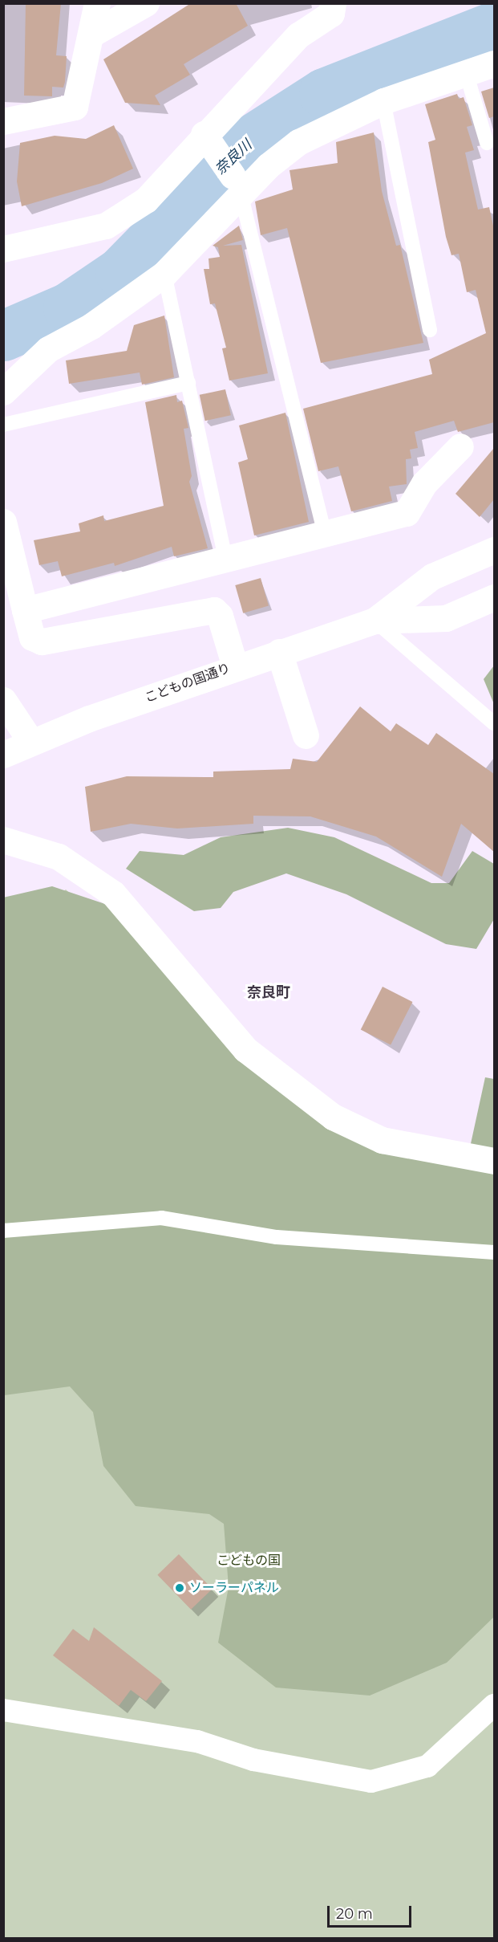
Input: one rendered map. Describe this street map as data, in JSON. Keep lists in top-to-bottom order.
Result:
{
  "streets": {
    "street": ["こどもの国通り"]
  },
  "districts": ["奈良町"],
  "water": ["奈良川"],
  "parks": ["こどもの国"],
  "places": ["ソーラーパネル"],
  "scale_bar": "20 m"
}
